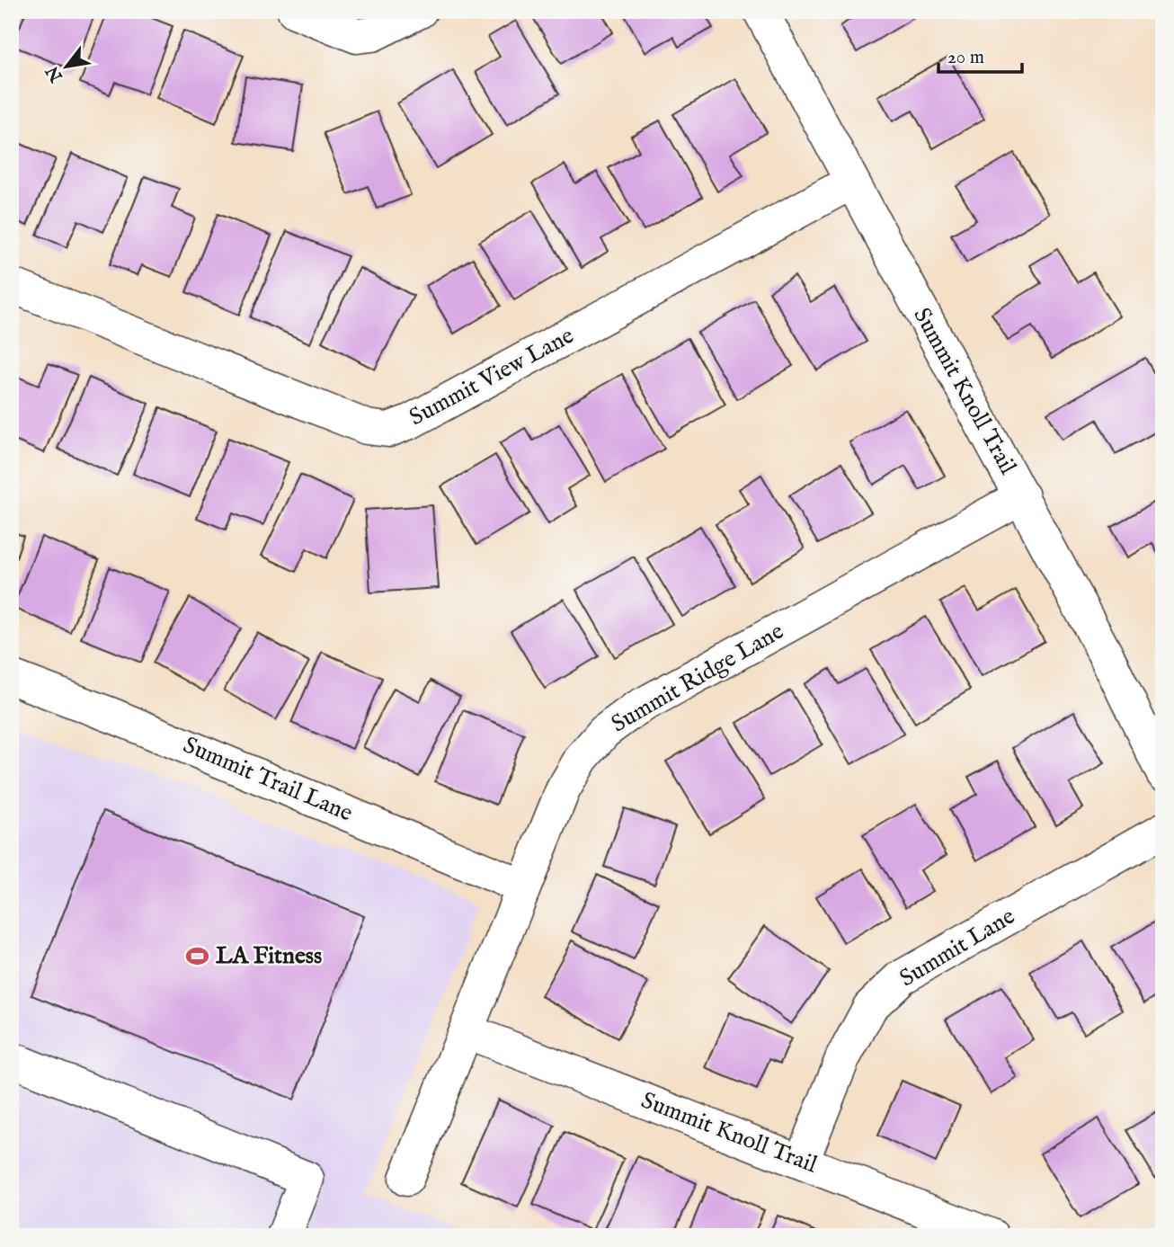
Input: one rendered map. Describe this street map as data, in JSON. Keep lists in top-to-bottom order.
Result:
{
  "streets": {
    "street": [
      "Summit View Lane",
      "Summit Knoll Trail",
      "Summit Ridge Lane",
      "Summit Trail Lane",
      "Summit Lane"
    ]
  },
  "crossings": [
    ["Summit View Lane", "Summit Knoll Trail"],
    ["Summit Knoll Trail", "Summit Ridge Lane"],
    ["Summit Knoll Trail", "Summit Lane"],
    ["Summit Ridge Lane", "Summit Trail Lane"]
  ],
  "places": {
    "sports": ["LA Fitness"]
  },
  "scale_bar": "20 m",
  "north": "bottom left"
}
